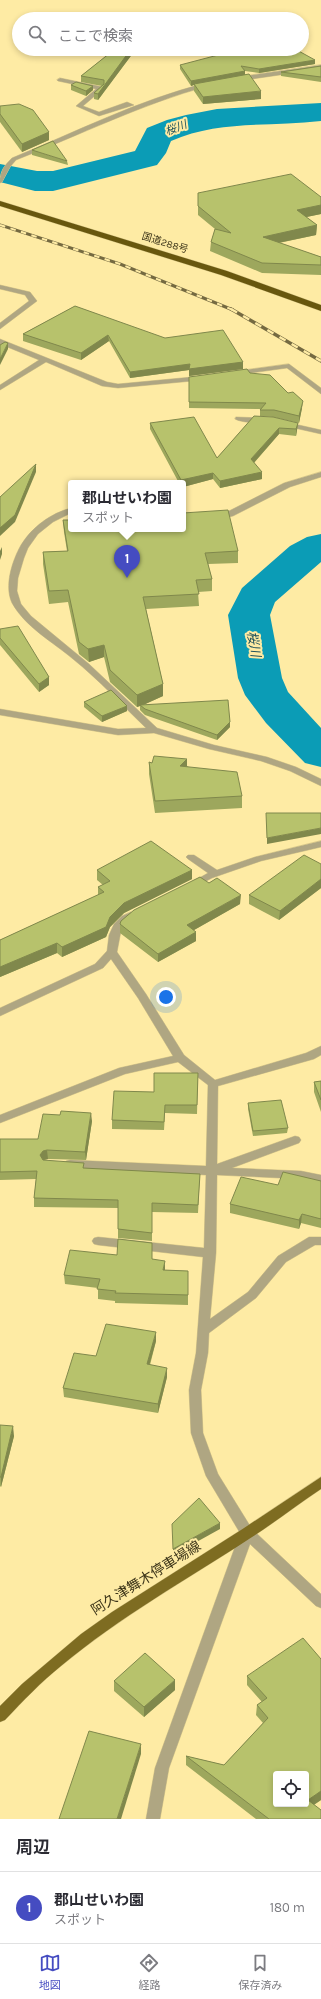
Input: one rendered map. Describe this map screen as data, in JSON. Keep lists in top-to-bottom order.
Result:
{
  "streets": {
    "highway": ["国道288号"],
    "main road": ["阿久津舞木停車場線"]
  },
  "water": ["桜川"],
  "page": {
    "search": "ここで検索",
    "popup": ["郡山せいわ園", "スポット"],
    "pins": "1",
    "heading": "周辺",
    "list": [
      {
        "mark": "1",
        "name": "郡山せいわ園",
        "note": "スポット",
        "value": "180 m"
      }
    ],
    "nav": ["地図", "経路", "保存済み"]
  }
}
